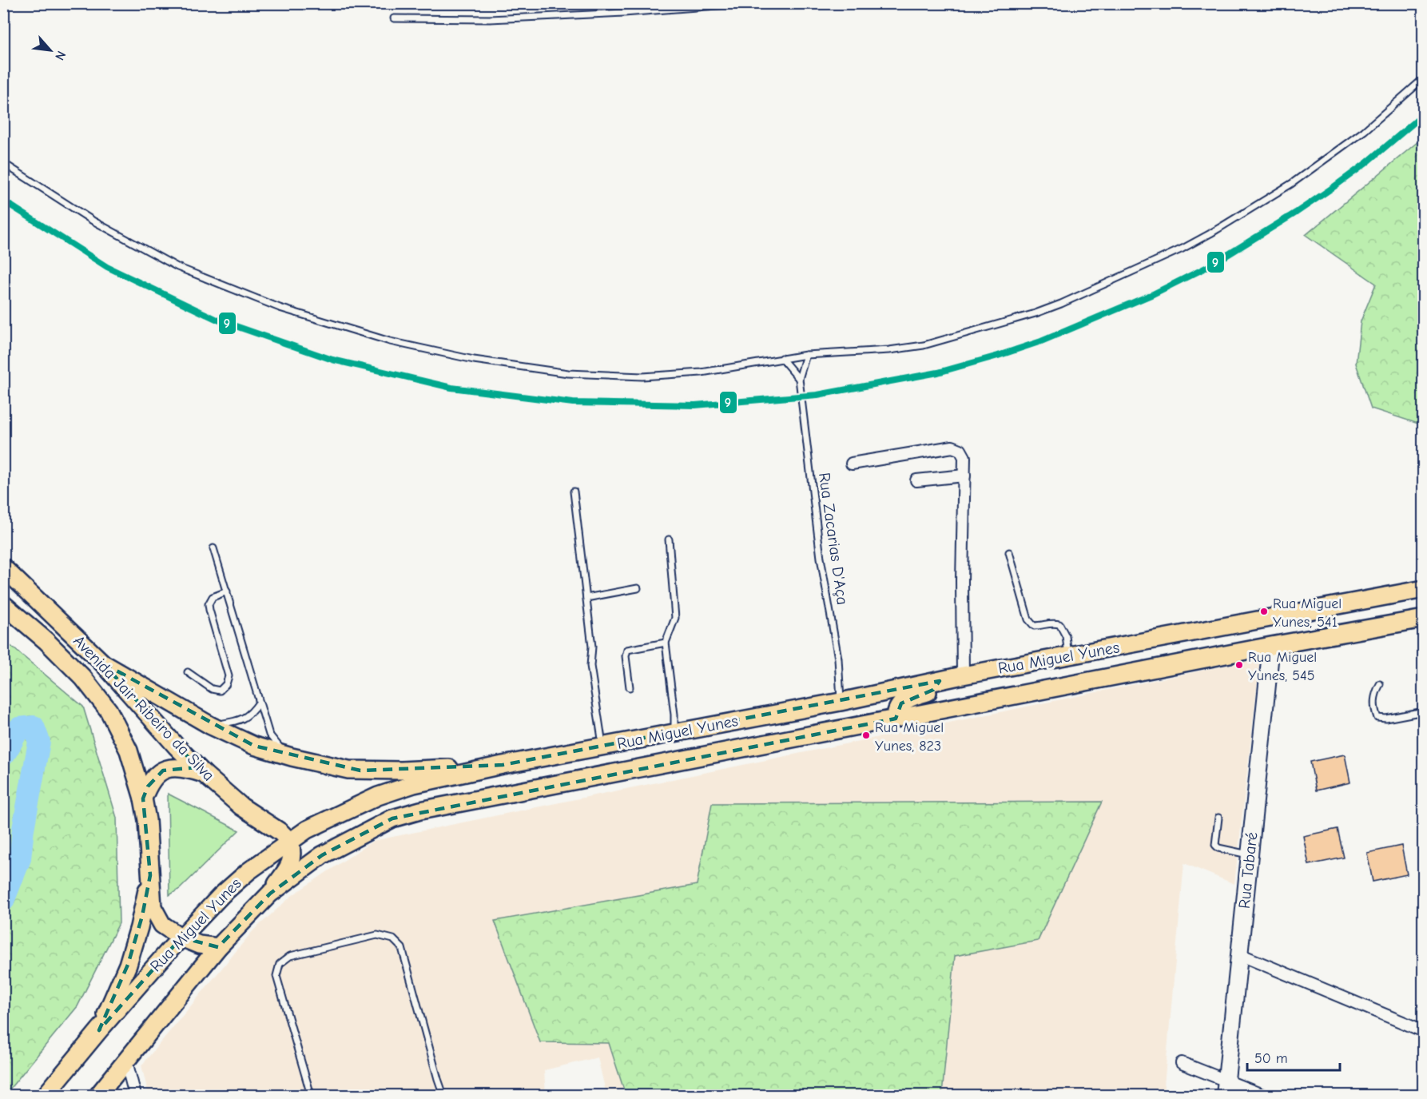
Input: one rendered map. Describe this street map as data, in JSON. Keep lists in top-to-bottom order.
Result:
{
  "streets": {
    "main road": ["Rua Miguel Yunes", "Avenida Jair Ribeiro da Silva"],
    "street": ["Rua Tabaré"],
    "lane": ["Rua Zacarias D'Aça"]
  },
  "crossings": [
    ["Rua Zacarias D'Aça", "Rua Miguel Yunes"],
    ["Rua Miguel Yunes", "Avenida Jair Ribeiro da Silva"],
    ["Rua Miguel Yunes", "Rua Tabaré"]
  ],
  "places": ["Rua Miguel Yunes, 541", "Rua Miguel Yunes, 545", "Rua Miguel Yunes, 823"],
  "lines": ["transit line 9"],
  "scale_bar": "50 m",
  "north": "bottom right"
}
